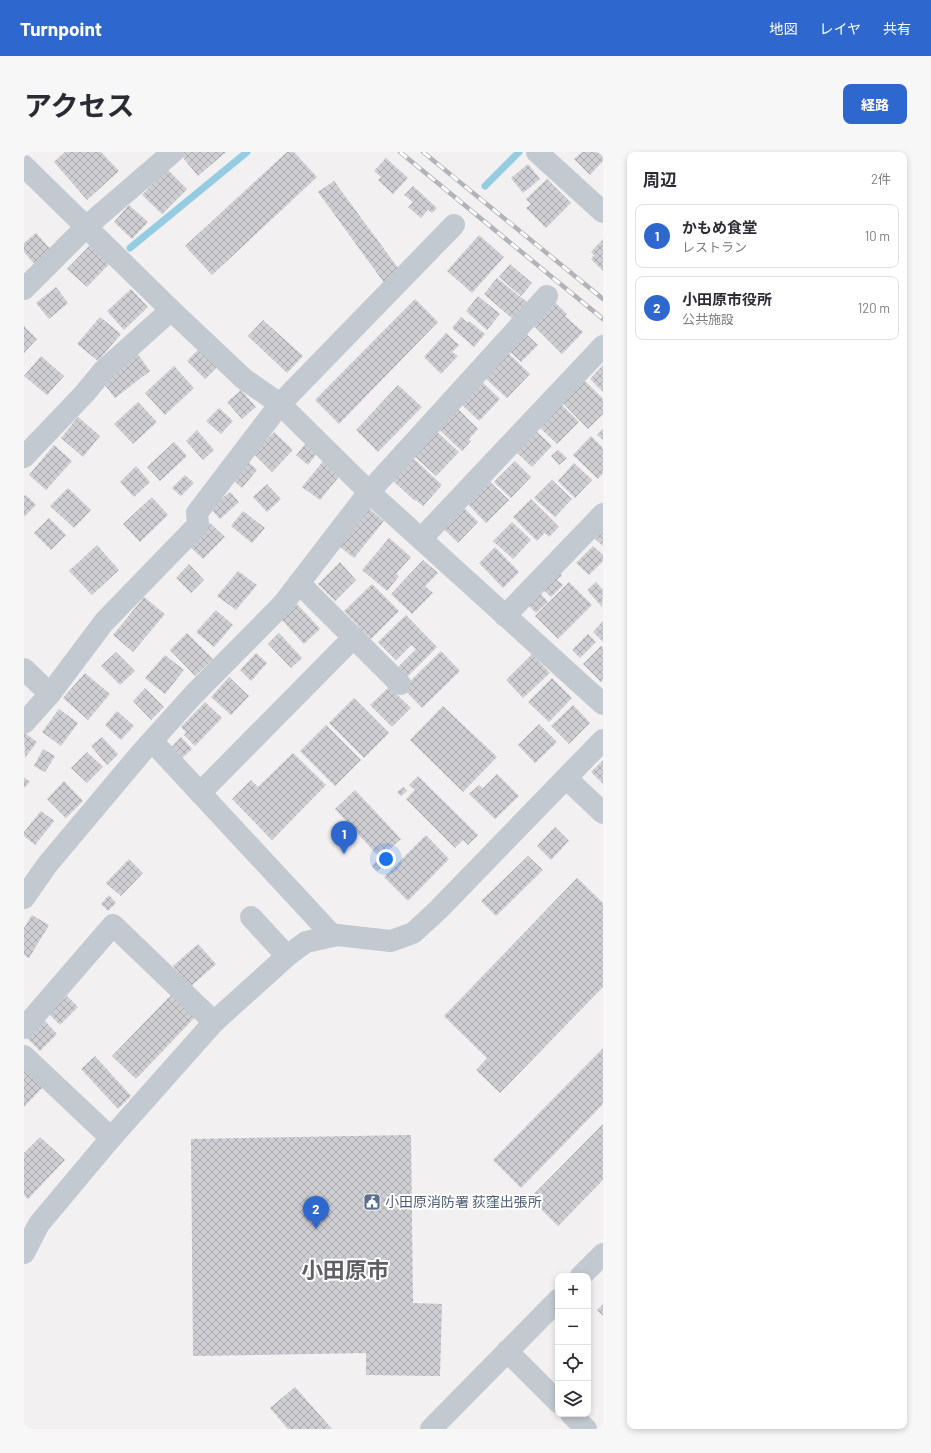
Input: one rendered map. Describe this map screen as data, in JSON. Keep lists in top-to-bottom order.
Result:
{
  "districts": ["小田原市"],
  "places": {
    "public building": ["小田原消防署 荻窪出張所"]
  },
  "page": {
    "header": "Turnpoint",
    "nav": ["地図", "レイヤ", "共有"],
    "title": "アクセス",
    "buttons": "経路",
    "heading": ["周辺", "2件"],
    "list": [
      {
        "mark": "1",
        "name": "かもめ食堂",
        "note": "レストラン",
        "value": "10 m"
      },
      {
        "mark": "2",
        "name": "小田原市役所",
        "note": "公共施設",
        "value": "120 m"
      }
    ],
    "pins": ["1", "2"],
    "map_buttons": ["+", "−"]
  }
}
